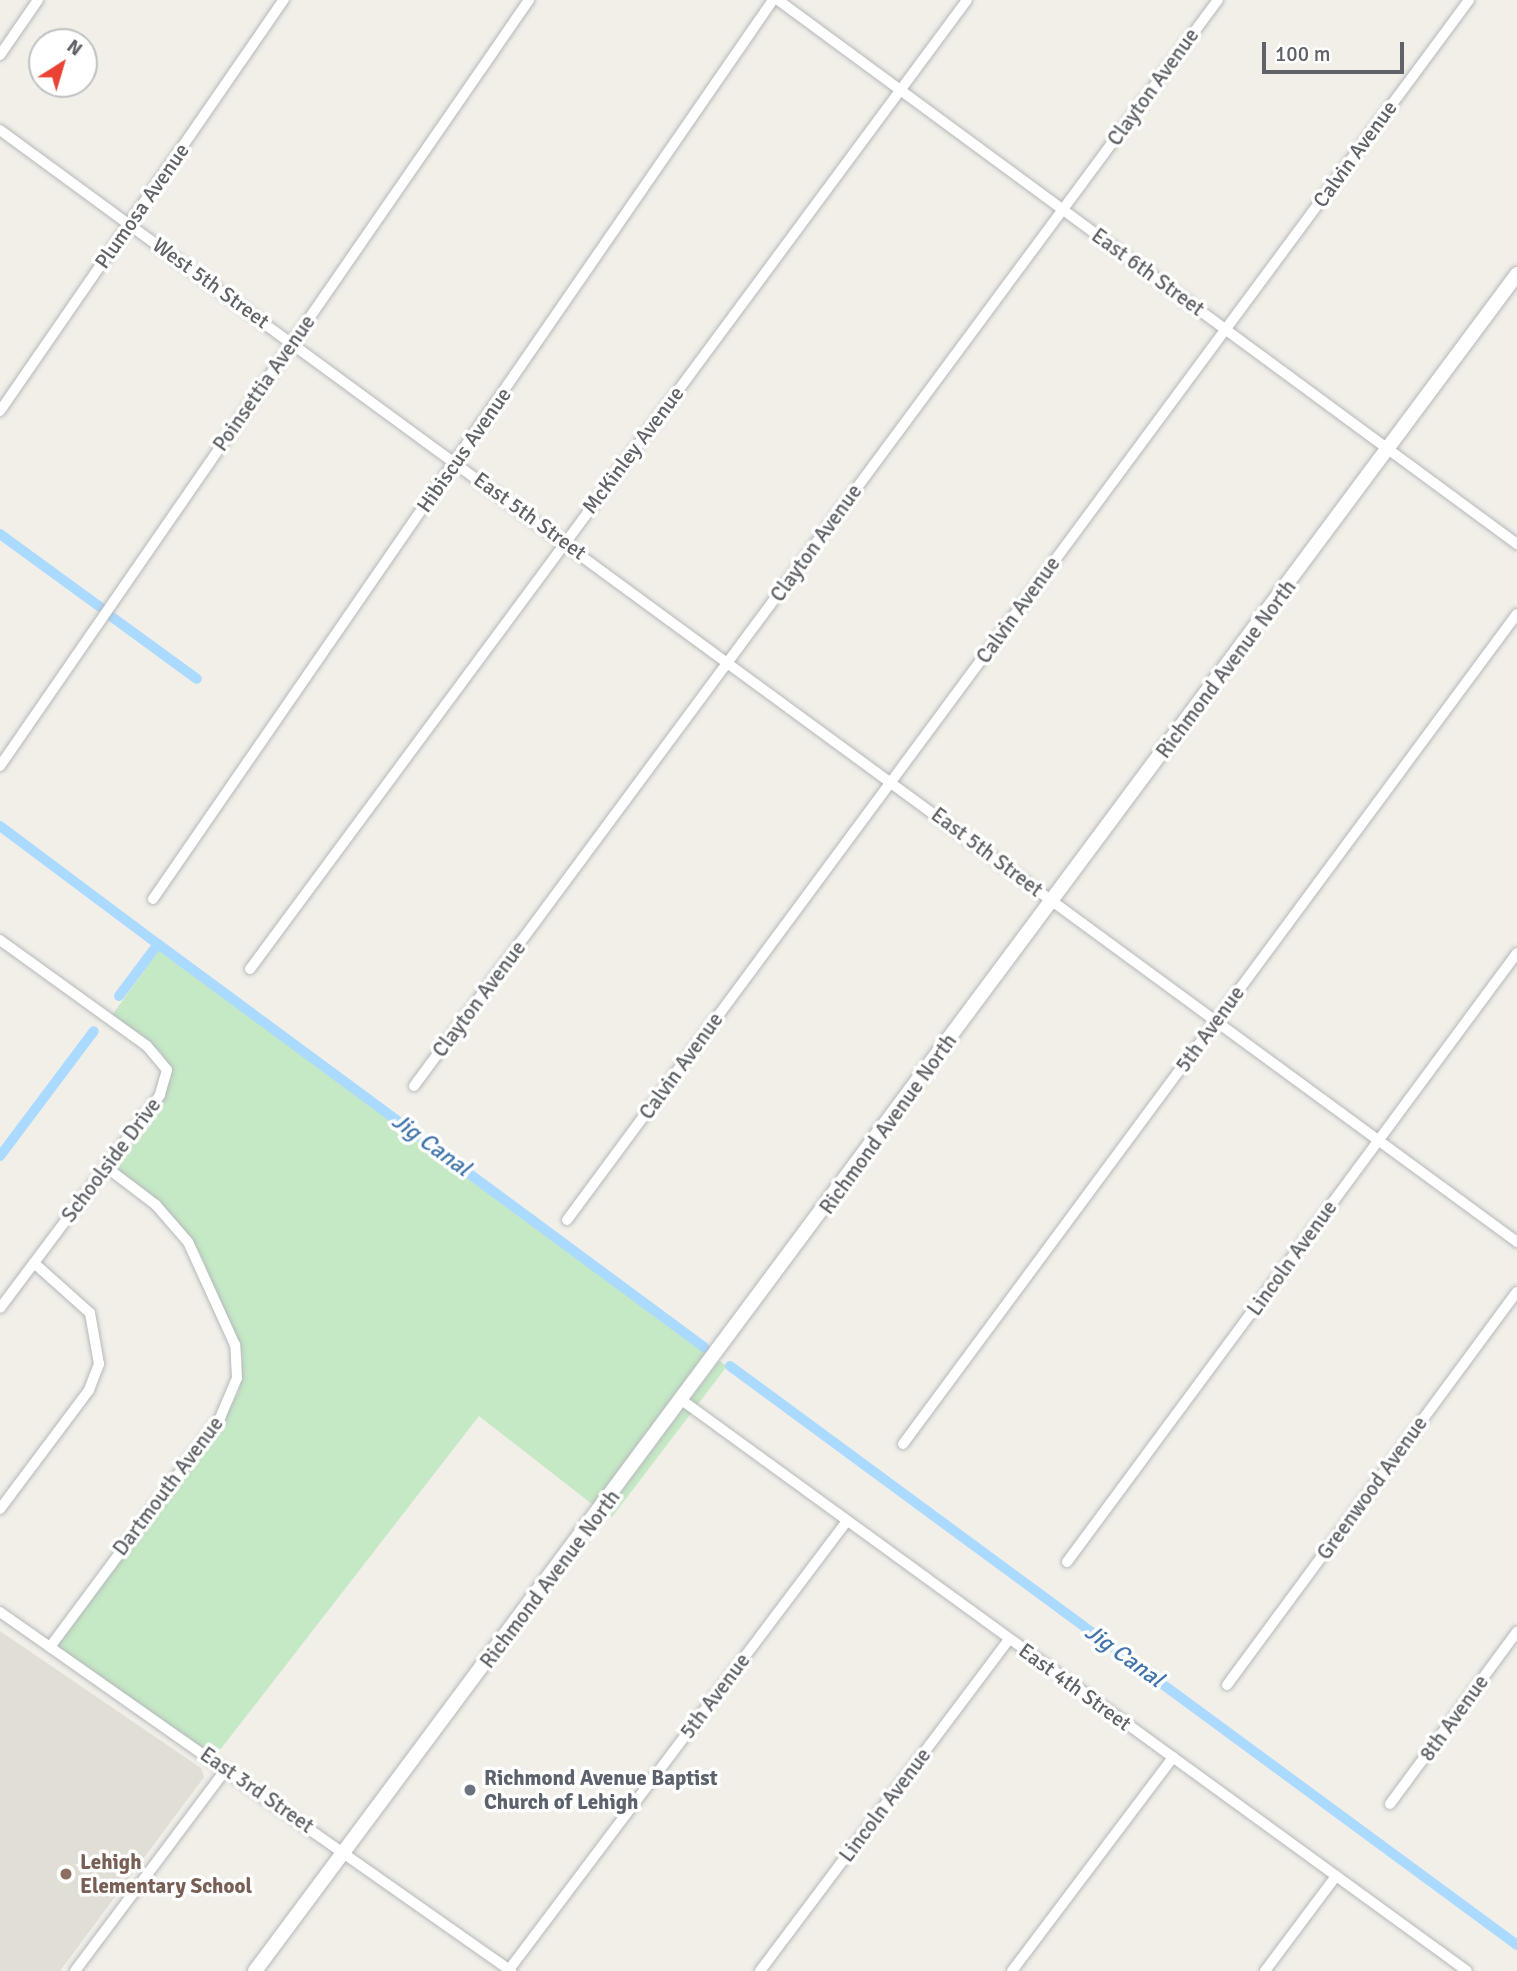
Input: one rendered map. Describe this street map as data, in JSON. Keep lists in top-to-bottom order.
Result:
{
  "streets": {
    "street": [
      "Clayton Avenue",
      "Calvin Avenue",
      "Plumosa Avenue",
      "East 6th Street",
      "West 5th Street",
      "Poinsettia Avenue",
      "Hibiscus Avenue",
      "McKinley Avenue",
      "East 5th Street",
      "Richmond Avenue North",
      "5th Avenue",
      "Schoolside Drive",
      "Lincoln Avenue",
      "Dartmouth Avenue",
      "Greenwood Avenue",
      "East 4th Street",
      "8th Avenue",
      "East 3rd Street"
    ]
  },
  "crossings": [
    ["Clayton Avenue", "East 6th Street"],
    ["Clayton Avenue", "East 5th Street"],
    ["Calvin Avenue", "East 6th Street"],
    ["Calvin Avenue", "East 5th Street"],
    ["Plumosa Avenue", "West 5th Street"],
    ["East 6th Street", "Hibiscus Avenue"],
    ["East 6th Street", "McKinley Avenue"],
    ["East 6th Street", "Richmond Avenue North"],
    ["West 5th Street", "Poinsettia Avenue"],
    ["West 5th Street", "Hibiscus Avenue"],
    ["West 5th Street", "East 5th Street"],
    ["Hibiscus Avenue", "East 5th Street"],
    ["McKinley Avenue", "East 5th Street"],
    ["East 5th Street", "Richmond Avenue North"],
    ["East 5th Street", "5th Avenue"],
    ["East 5th Street", "Lincoln Avenue"],
    ["Richmond Avenue North", "East 4th Street"],
    ["Richmond Avenue North", "East 3rd Street"],
    ["5th Avenue", "East 4th Street"],
    ["5th Avenue", "East 3rd Street"],
    ["Schoolside Drive", "Dartmouth Avenue"],
    ["Lincoln Avenue", "East 4th Street"],
    ["Dartmouth Avenue", "East 3rd Street"]
  ],
  "water": ["Jig Canal"],
  "places": ["Richmond Avenue Baptist Church of Lehigh", "Lehigh Elementary School"],
  "scale_bar": "100 m",
  "north": "top right"
}
